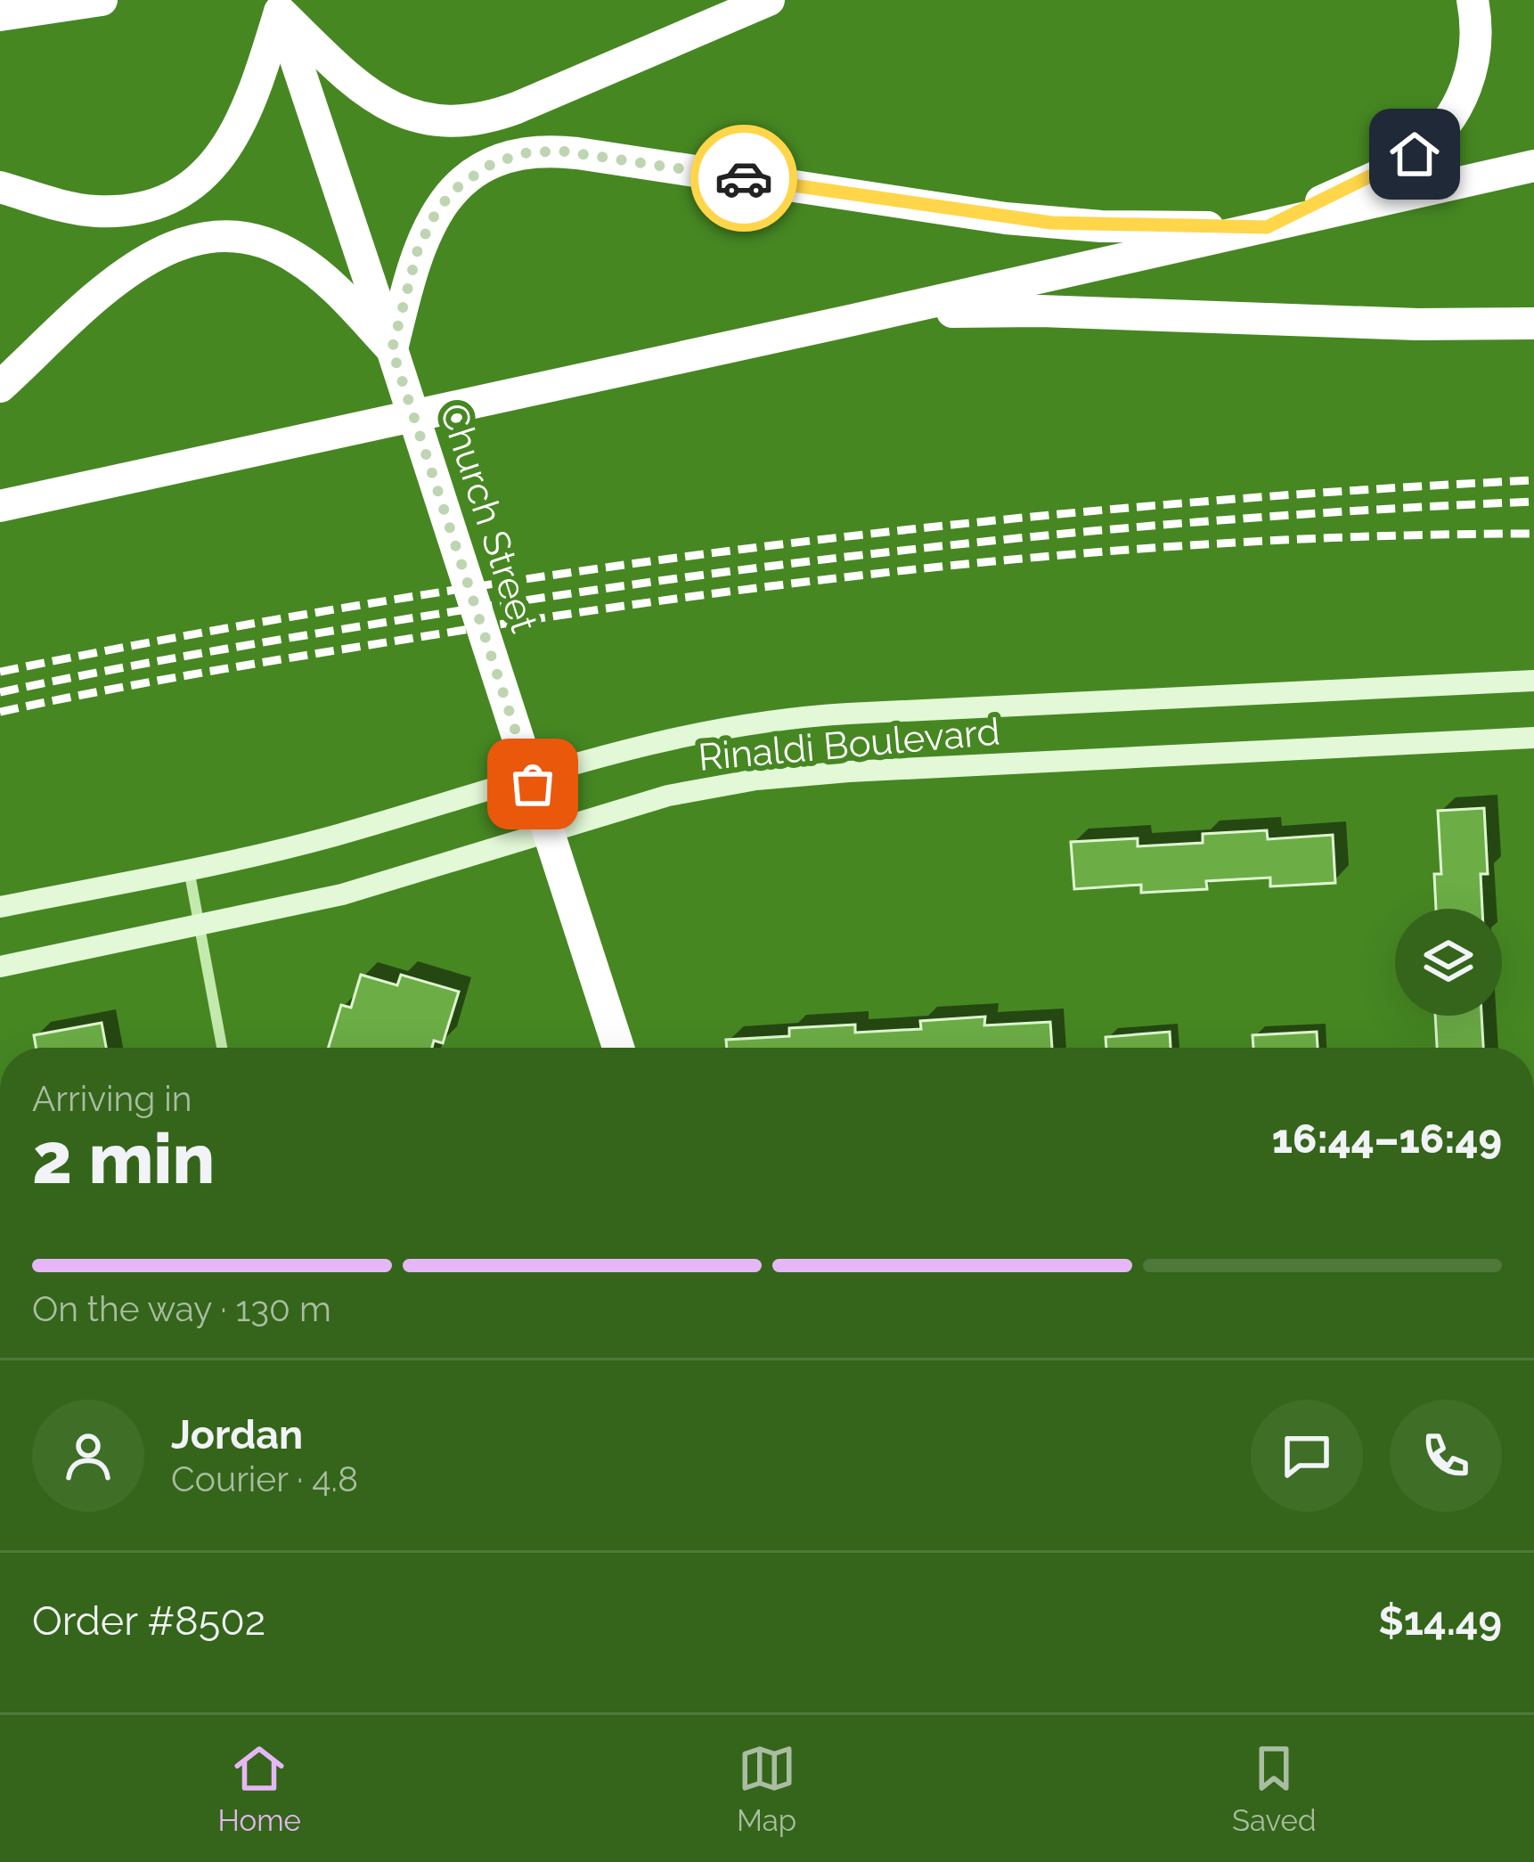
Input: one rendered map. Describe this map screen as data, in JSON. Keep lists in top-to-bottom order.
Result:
{
  "streets": {
    "highway": ["Church Street"],
    "street": ["Rinaldi Boulevard"]
  },
  "page": {
    "heading": ["2 min", "Arriving in", "16:44–16:49"],
    "panel": [
      "Jordan",
      "Courier · 4.8",
      "Order #8502",
      "$14.49"
    ],
    "bar": "On the way · 130 m",
    "tabs": ["Home", "Map", "Saved"]
  }
}
